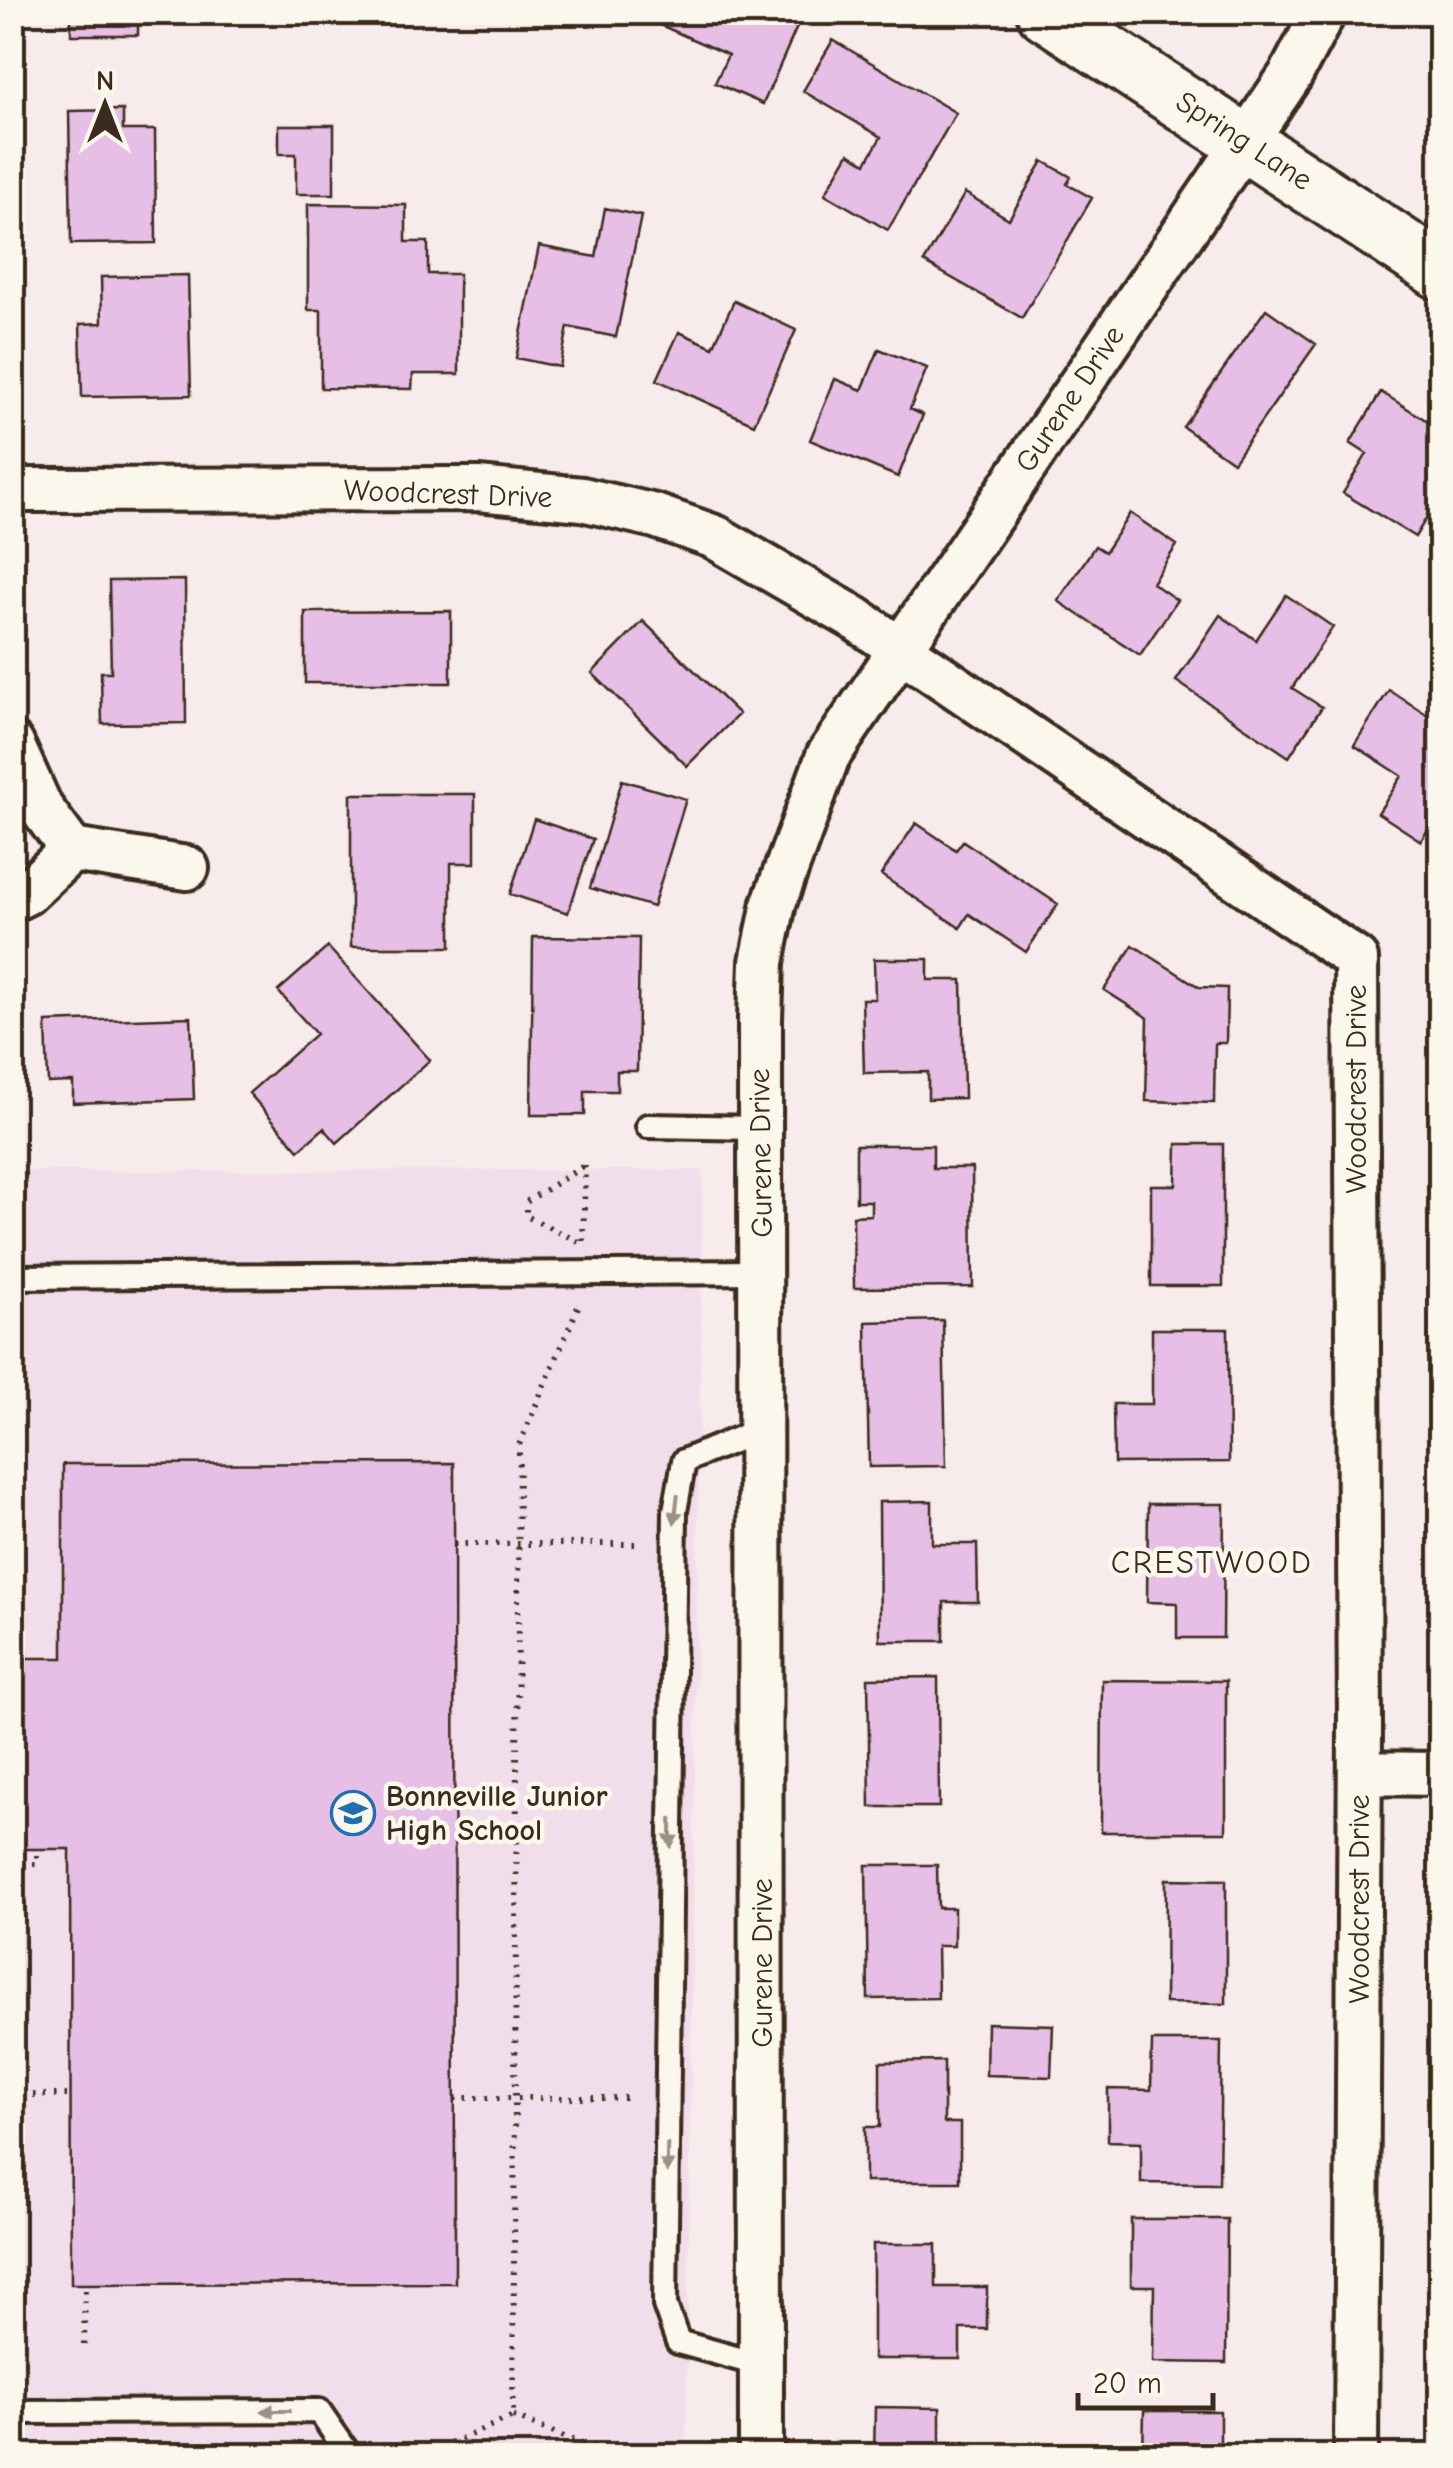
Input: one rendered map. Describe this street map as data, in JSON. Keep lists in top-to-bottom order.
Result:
{
  "streets": {
    "street": ["Spring Lane", "Gurene Drive", "Woodcrest Drive"]
  },
  "crossings": [
    ["Spring Lane", "Gurene Drive"],
    ["Gurene Drive", "Woodcrest Drive"]
  ],
  "districts": ["CRESTWOOD"],
  "places": {
    "school or university": ["Bonneville Junior High School"]
  },
  "scale_bar": "20 m",
  "north": "top"
}
